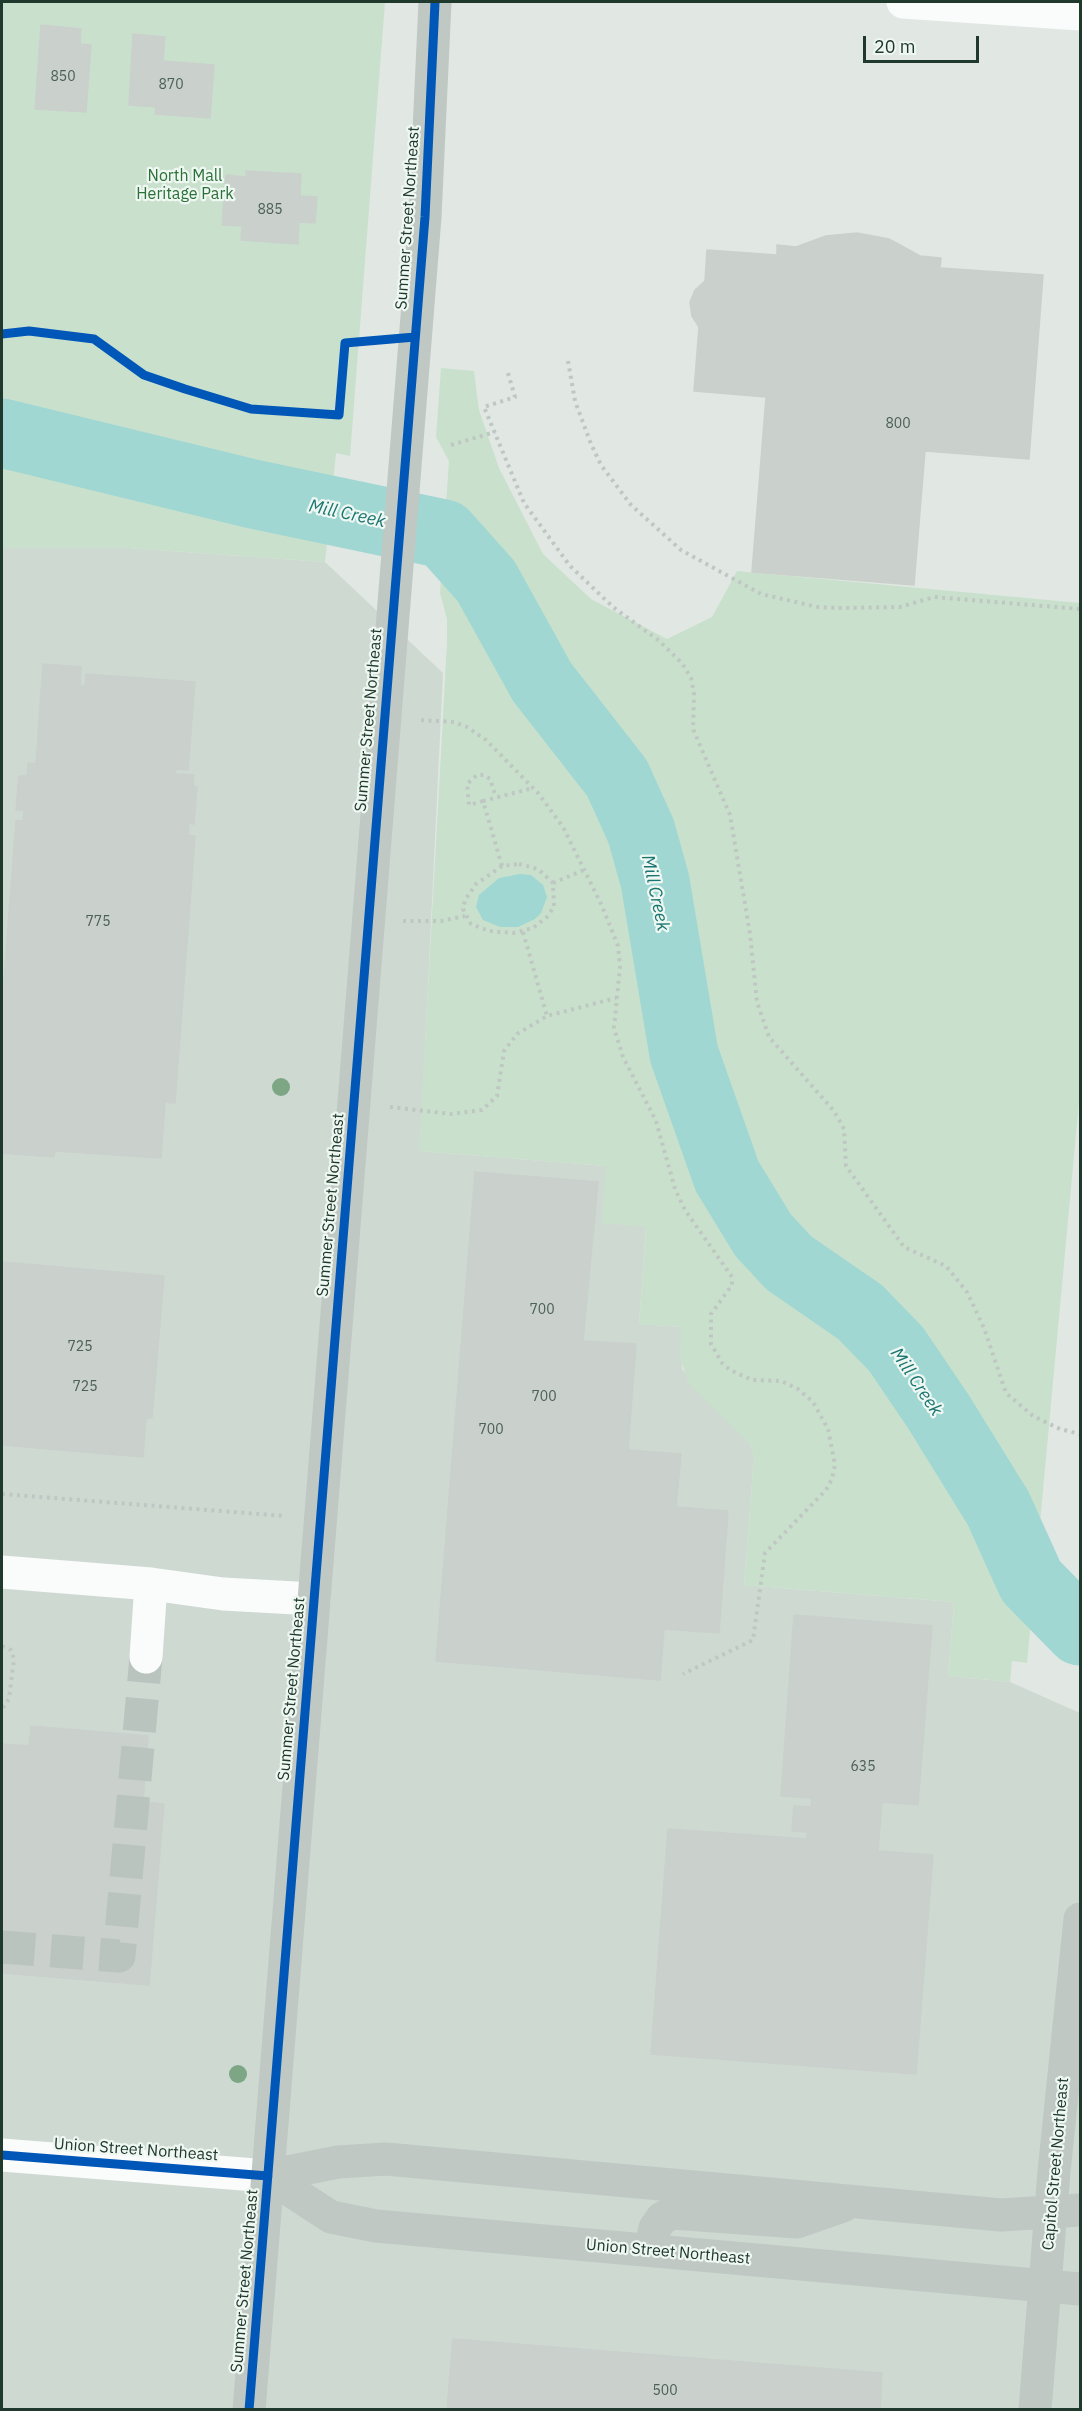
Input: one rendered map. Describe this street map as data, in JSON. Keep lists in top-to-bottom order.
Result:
{
  "streets": {
    "main road": ["Summer Street Northeast", "Union Street Northeast", "Capitol Street Northeast"]
  },
  "crossings": [
    ["Summer Street Northeast", "Union Street Northeast"],
    ["Union Street Northeast", "Capitol Street Northeast"]
  ],
  "water": ["Mill Creek"],
  "parks": ["North Mall Heritage Park"],
  "house_numbers": [
    "850",
    "870",
    "885",
    "800",
    "775",
    "700",
    "725",
    "725",
    "700",
    "700",
    "635",
    "500"
  ],
  "scale_bar": "20 m"
}
